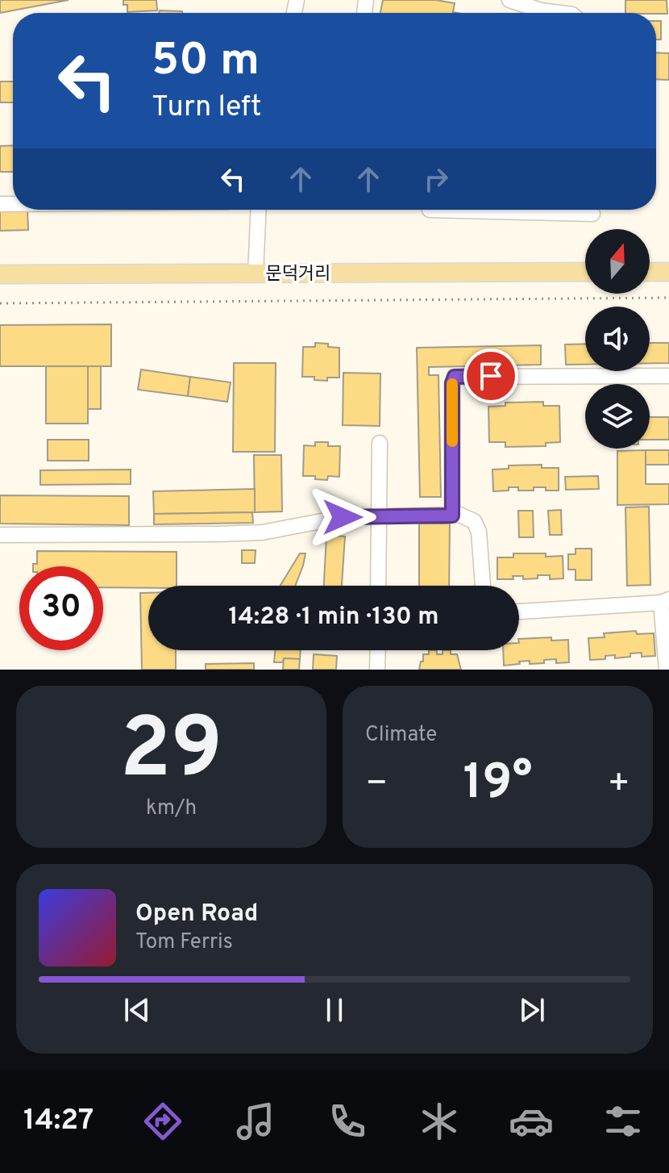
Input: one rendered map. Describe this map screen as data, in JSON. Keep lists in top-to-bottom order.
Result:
{
  "streets": {
    "main road": ["문덕거리"]
  },
  "north": "top",
  "page": {
    "turn": ["50 m", "Turn left"],
    "limit": "30",
    "trip": "14:28 · 1 min · 130 m",
    "tile": [
      ["29", "km/h"],
      "Climate"
    ],
    "heat": ["−", "19°", "+"],
    "song": ["Open Road", "Tom Ferris"],
    "tabs": "14:27"
  }
}
